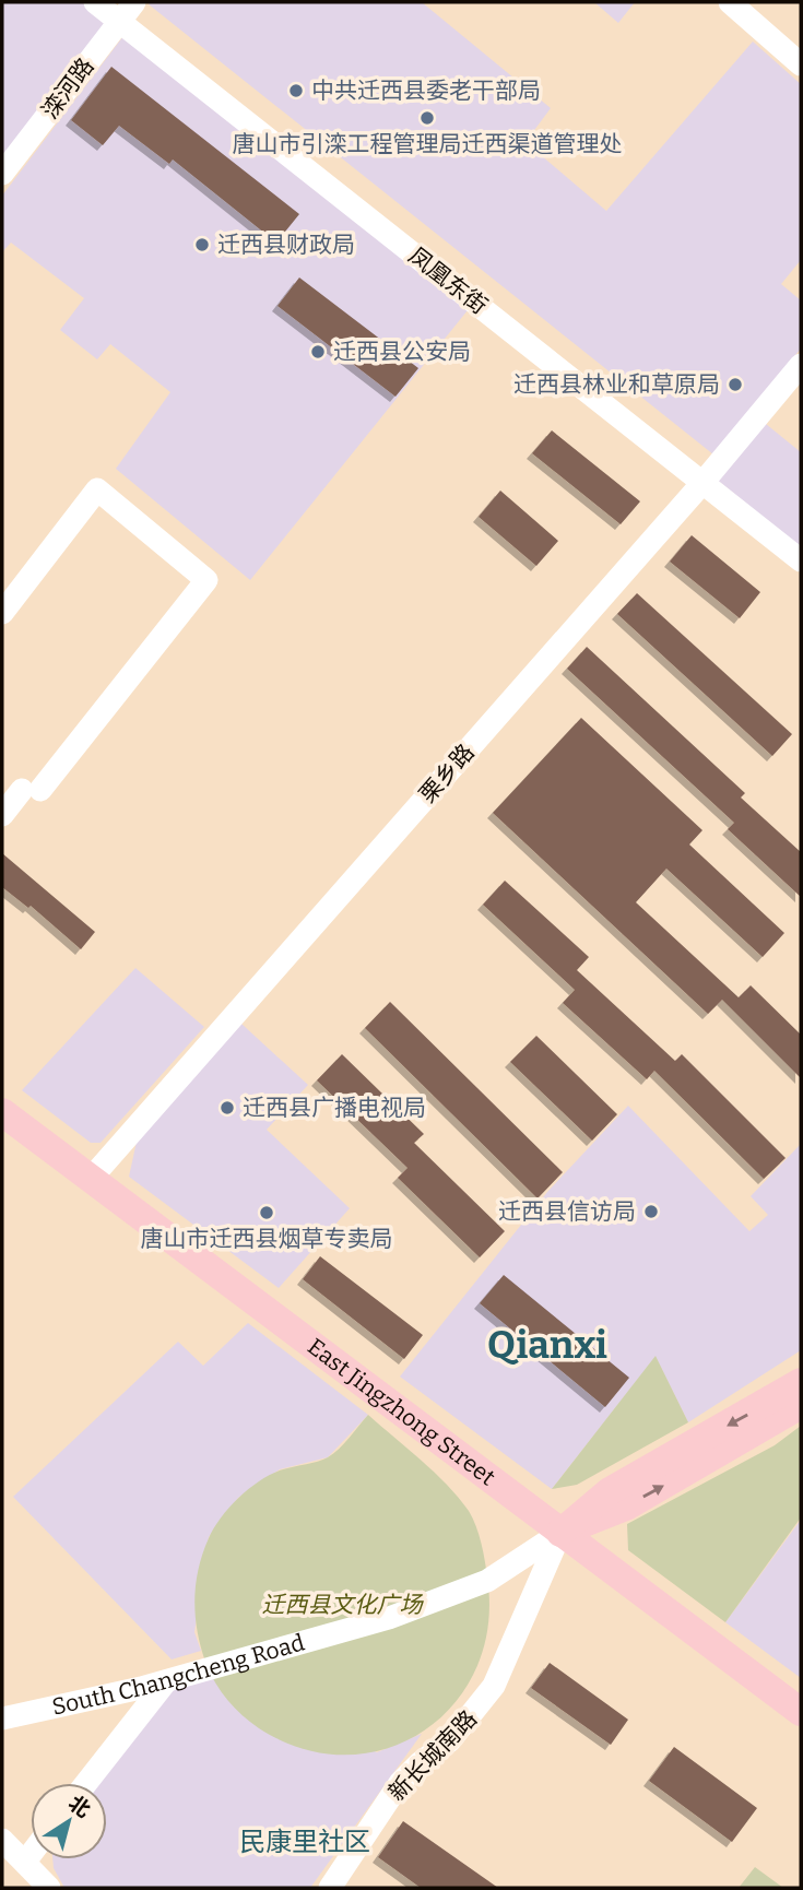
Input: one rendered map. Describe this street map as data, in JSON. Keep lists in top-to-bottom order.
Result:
{
  "streets": {
    "main road": ["East Jingzhong Street"],
    "street": [
      "滦河路",
      "凤凰东街",
      "栗乡路",
      "South Changcheng Road",
      "新长城南路"
    ]
  },
  "crossings": [
    ["滦河路", "凤凰东街"],
    ["凤凰东街", "栗乡路"],
    ["栗乡路", "East Jingzhong Street"],
    ["East Jingzhong Street", "South Changcheng Road"],
    ["East Jingzhong Street", "新长城南路"],
    ["South Changcheng Road", "新长城南路"]
  ],
  "districts": ["Qianxi", "民康里社区"],
  "parks": ["迁西县文化广场"],
  "places": [
    "中共迁西县委老干部局",
    "唐山市引滦工程管理局迁西渠道管理处",
    "迁西县财政局",
    "迁西县公安局",
    "迁西县林业和草原局",
    "迁西县广播电视局",
    "迁西县信访局",
    "唐山市迁西县烟草专卖局"
  ],
  "north": "top right"
}
